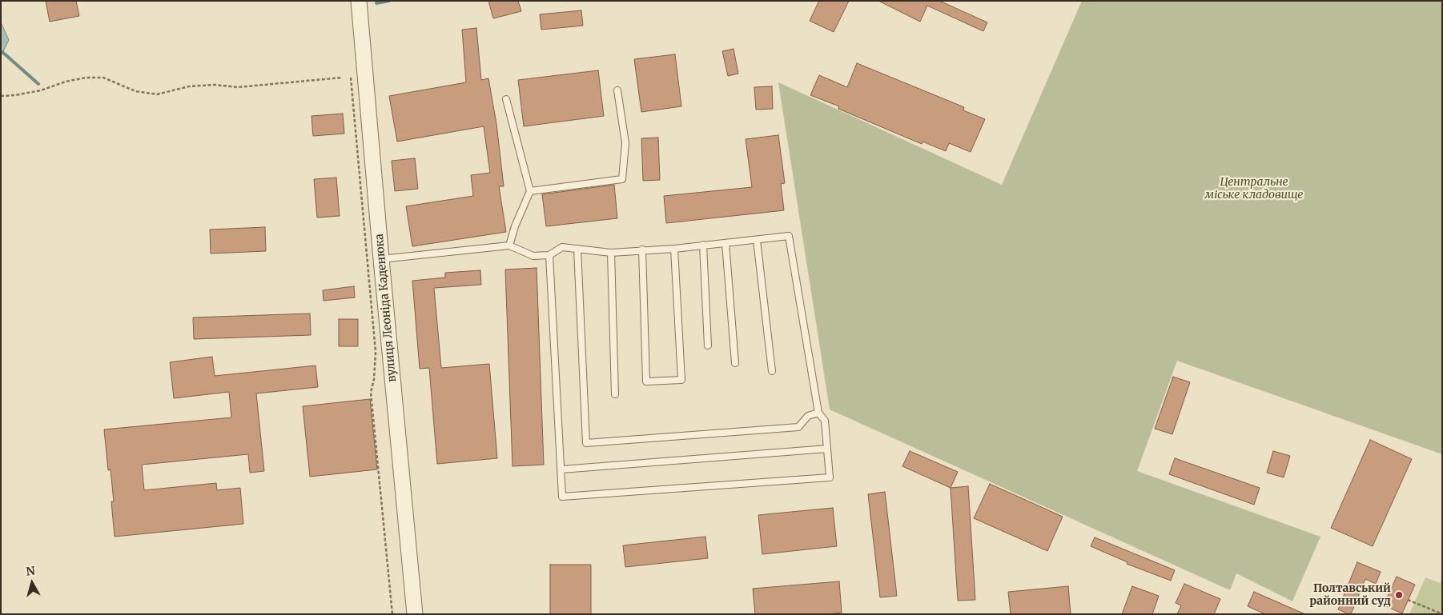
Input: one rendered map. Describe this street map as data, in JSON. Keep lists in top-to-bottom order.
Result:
{
  "streets": {
    "street": ["вулиця Леоніда Каденюка"]
  },
  "parks": ["Центральне міське кладовище"],
  "places": ["Полтавський районний суд"],
  "north": "top"
}
